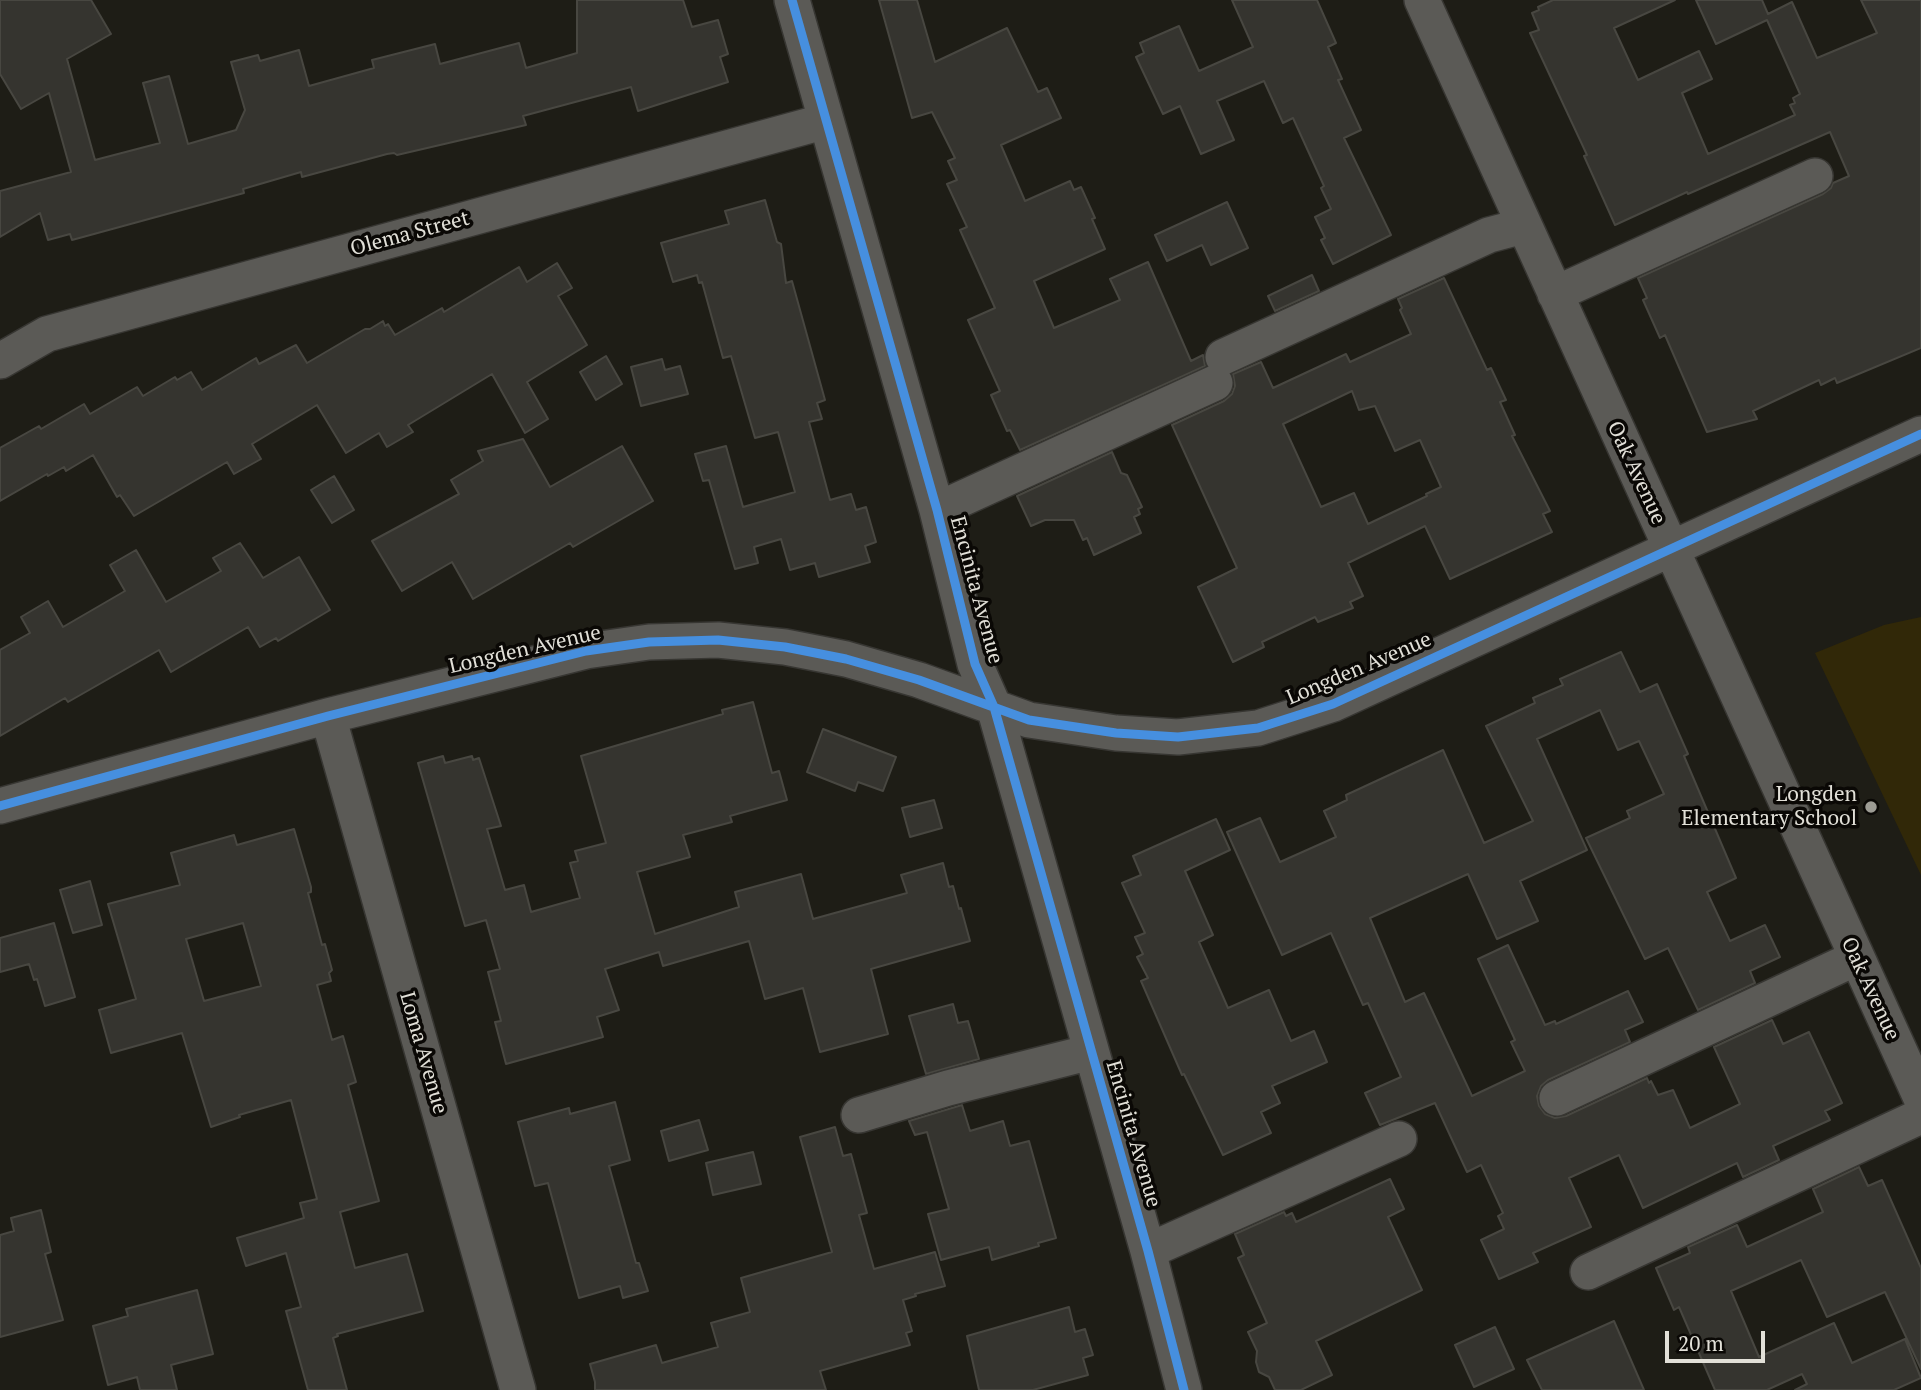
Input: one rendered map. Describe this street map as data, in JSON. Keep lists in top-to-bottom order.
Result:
{
  "streets": {
    "street": [
      "Olema Street",
      "Oak Avenue",
      "Encinita Avenue",
      "Longden Avenue",
      "Loma Avenue"
    ]
  },
  "crossings": [
    ["Olema Street", "Encinita Avenue"],
    ["Oak Avenue", "Longden Avenue"],
    ["Encinita Avenue", "Longden Avenue"],
    ["Longden Avenue", "Loma Avenue"]
  ],
  "places": ["Longden Elementary School"],
  "scale_bar": "20 m"
}
